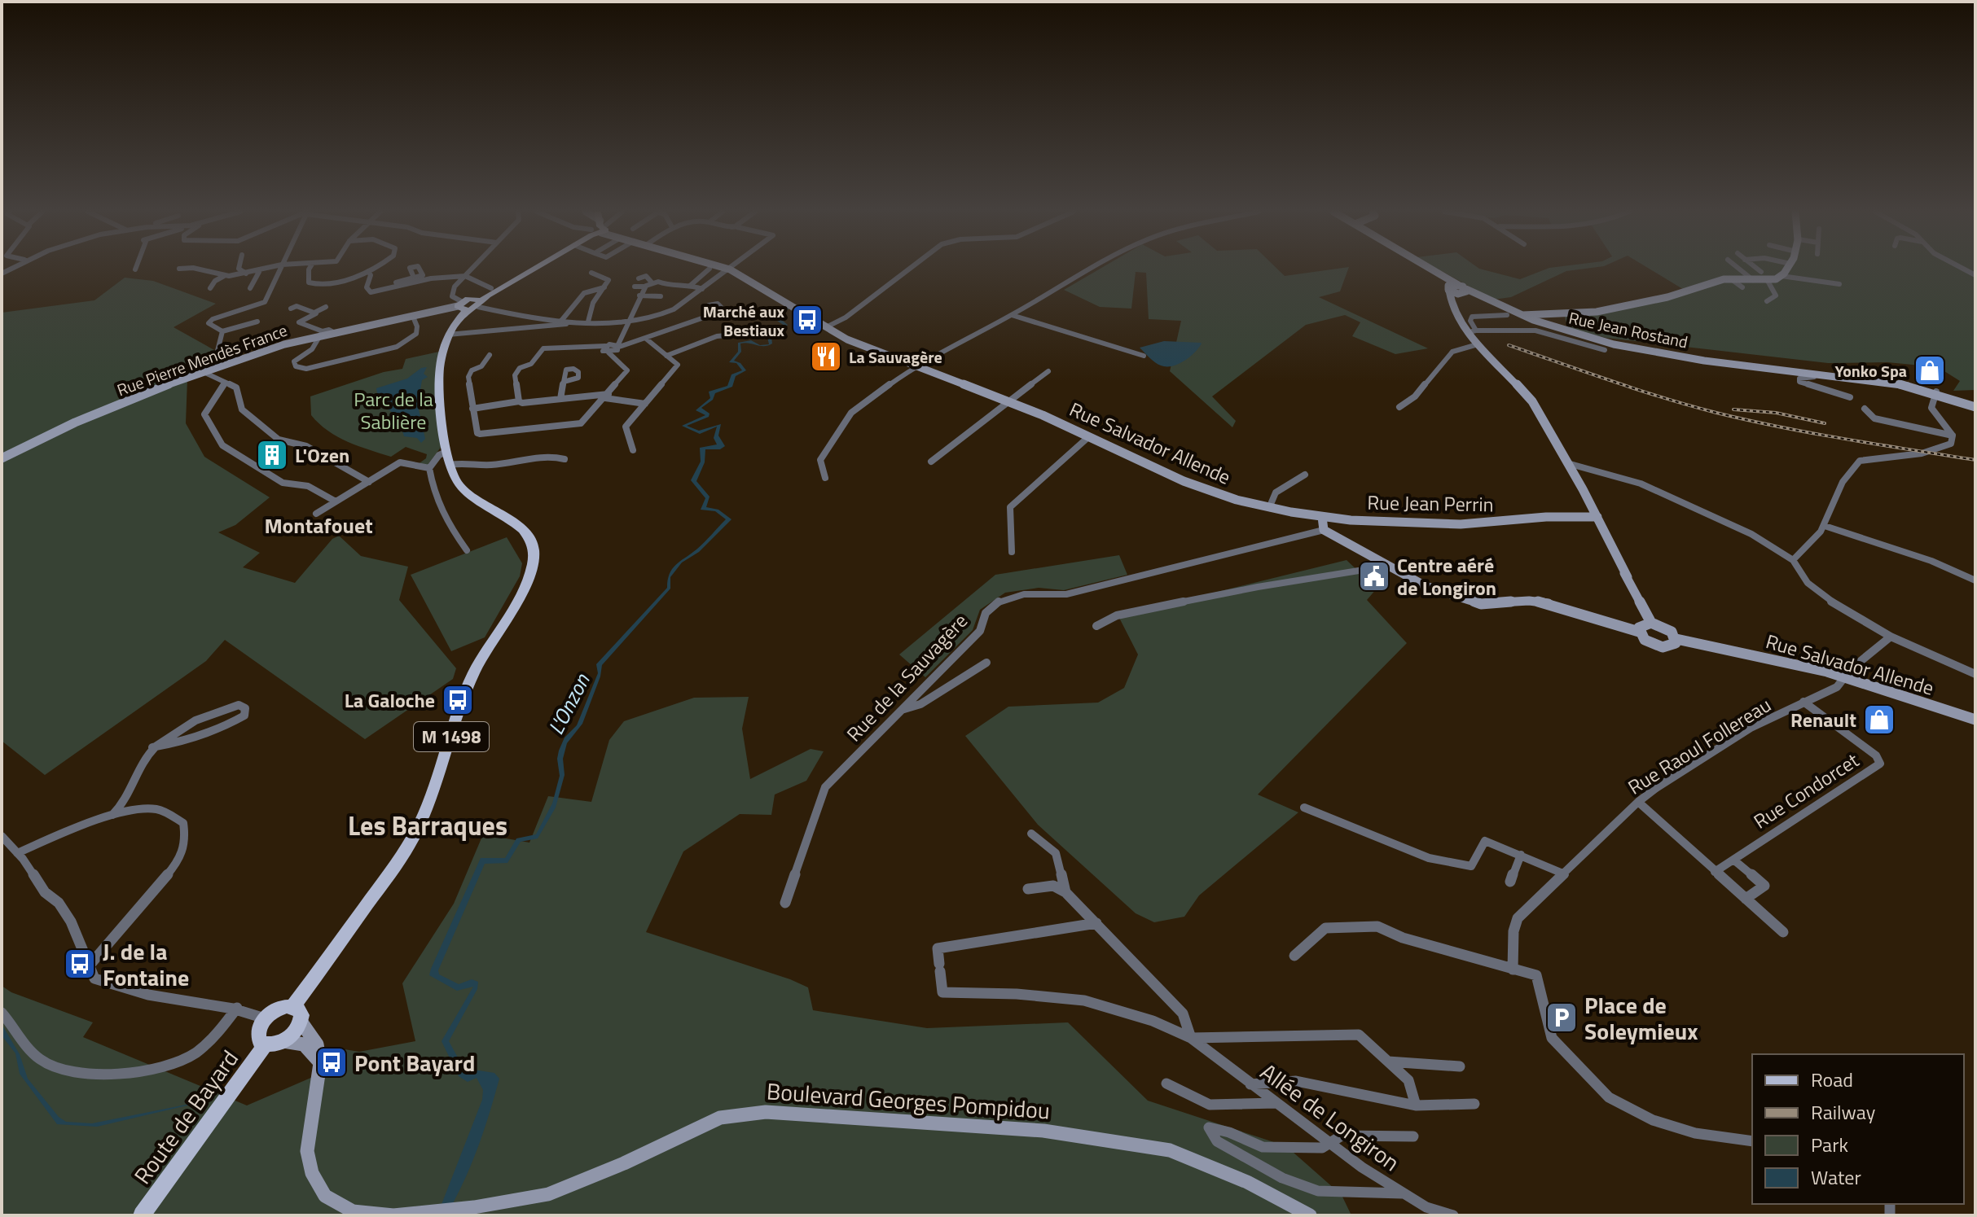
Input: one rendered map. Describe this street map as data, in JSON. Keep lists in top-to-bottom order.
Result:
{
  "streets": {
    "main road": ["M 1498", "Route de Bayard"],
    "street": [
      "Rue Jean Rostand",
      "Rue Pierre Mendès France",
      "Rue Salvador Allende",
      "Rue Jean Perrin",
      "Rue de la Sauvagère",
      "Rue Raoul Follereau",
      "Rue Condorcet",
      "Boulevard Georges Pompidou",
      "Allée de Longiron"
    ]
  },
  "crossings": [
    ["Rue Salvador Allende", "Rue Jean Perrin"],
    ["Rue Salvador Allende", "Rue Raoul Follereau"],
    ["M 1498", "Route de Bayard"],
    ["Rue Raoul Follereau", "Rue Condorcet"]
  ],
  "districts": ["Montafouet", "Les Barraques"],
  "water": ["L'Onzon"],
  "parks": ["Parc de la Sablière"],
  "places": {
    "bus stop": [
      "Marché aux Bestiaux",
      "La Galoche",
      "J. de la Fontaine",
      "Pont Bayard"
    ],
    "restaurant": ["La Sauvagère"],
    "shop": ["Yonko Spa", "Renault"],
    "building": ["L'Ozen"],
    "public building": ["Centre aéré de Longiron"],
    "parking": ["Place de Soleymieux"]
  },
  "legend": [
    "Road",
    "Railway",
    "Park",
    "Water"
  ]
}
